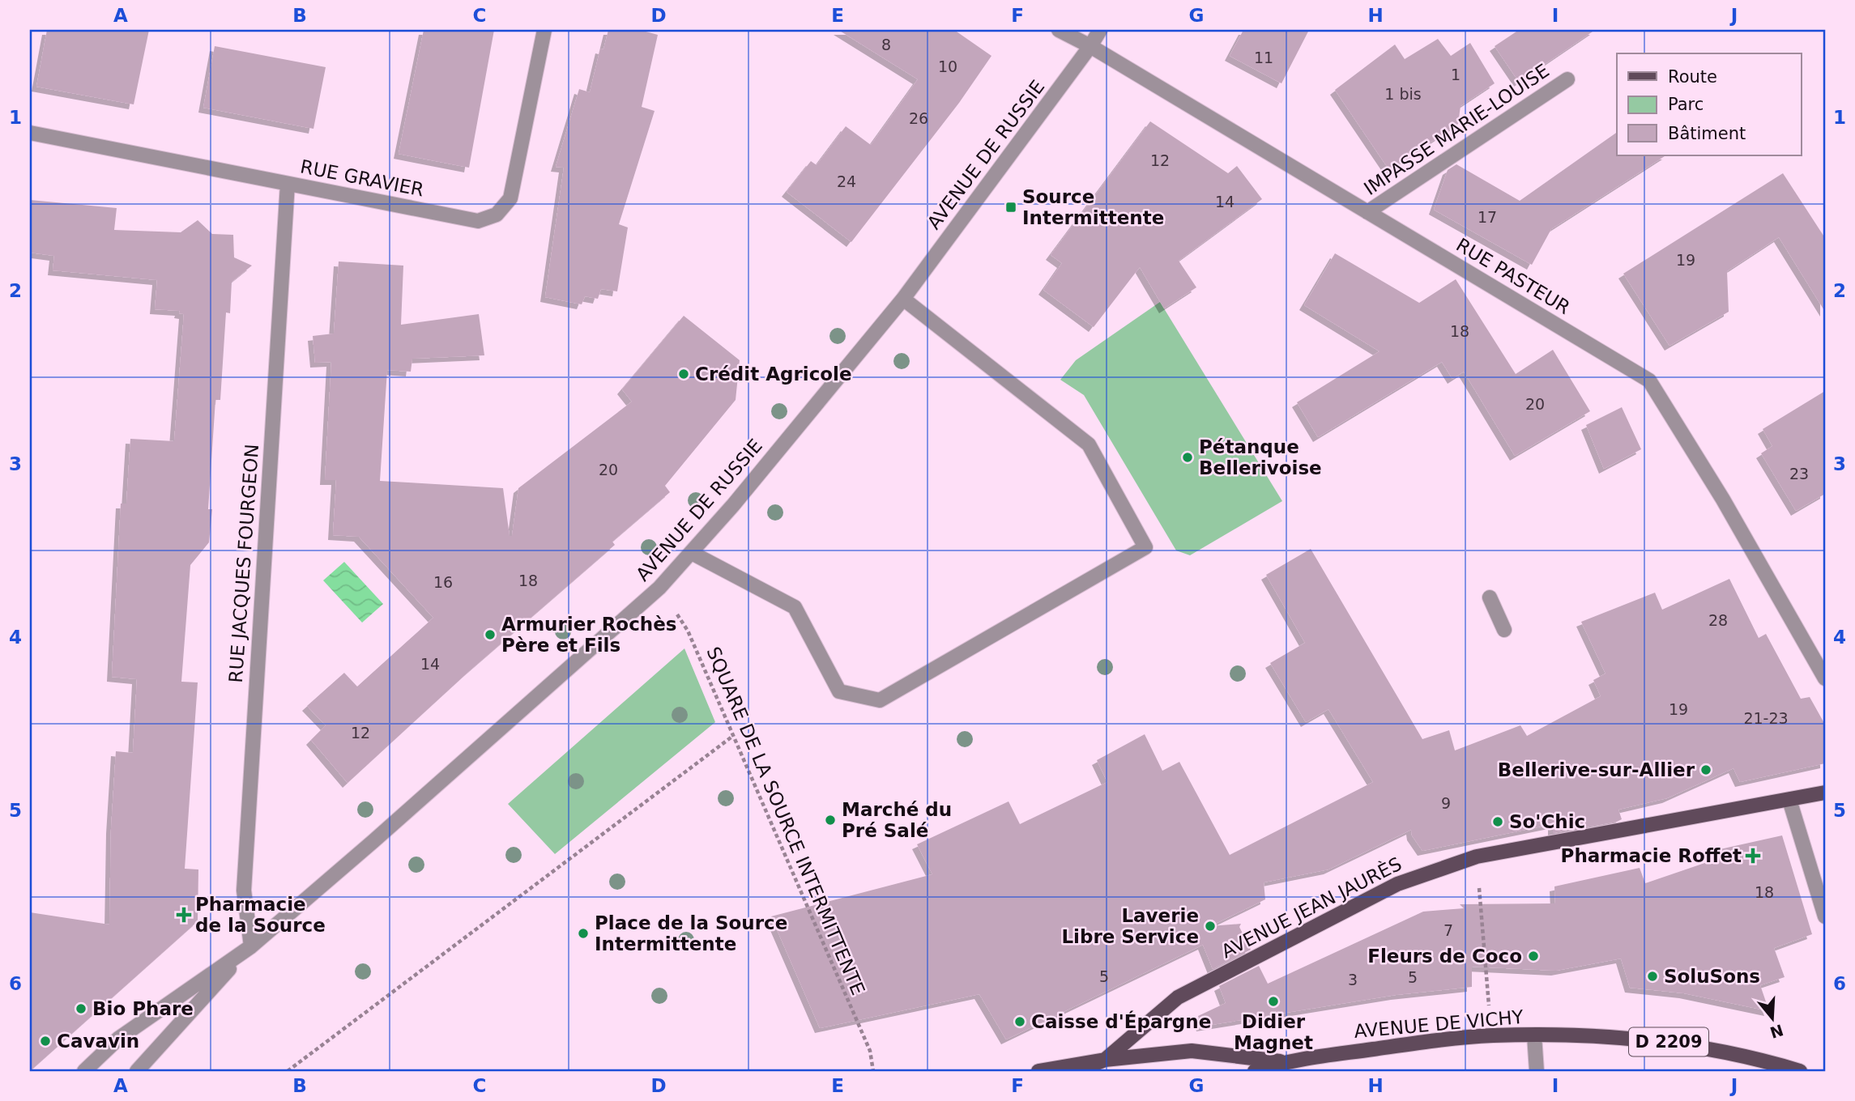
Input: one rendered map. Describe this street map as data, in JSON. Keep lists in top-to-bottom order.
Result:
{
  "streets": {
    "main road": ["AVENUE JEAN JAURÈS", "AVENUE DE VICHY", "D 2209"],
    "street": [
      "IMPASSE MARIE-LOUISE",
      "AVENUE DE RUSSIE",
      "RUE GRAVIER",
      "RUE PASTEUR",
      "RUE JACQUES FOURGEON"
    ],
    "path": ["SQUARE DE LA SOURCE INTERMITTENTE"]
  },
  "crossings": [
    ["IMPASSE MARIE-LOUISE", "RUE PASTEUR"],
    ["AVENUE DE RUSSIE", "RUE PASTEUR"],
    ["AVENUE DE RUSSIE", "RUE JACQUES FOURGEON"],
    ["AVENUE DE RUSSIE", "SQUARE DE LA SOURCE INTERMITTENTE"],
    ["RUE GRAVIER", "RUE JACQUES FOURGEON"],
    ["AVENUE JEAN JAURÈS", "D 2209"],
    ["AVENUE DE VICHY", "D 2209"]
  ],
  "places": {
    "transit": ["Source Intermittente"],
    "other": [
      "Crédit Agricole",
      "Pétanque Bellerivoise",
      "Armurier Rochès Père et Fils",
      "Bellerive-sur-Allier",
      "Marché du Pré Salé",
      "So'Chic",
      "Laverie Libre Service",
      "Place de la Source Intermittente",
      "Fleurs de Coco",
      "SoluSons",
      "Didier Magnet",
      "Bio Phare",
      "Caisse d'Épargne",
      "Cavavin"
    ],
    "health": ["Pharmacie Roffet", "Pharmacie de la Source"]
  },
  "house_numbers": [
    "8",
    "11",
    "10",
    "1",
    "1 bis",
    "26",
    "12",
    "24",
    "14",
    "17",
    "19",
    "18",
    "20",
    "20",
    "23",
    "18",
    "16",
    "28",
    "14",
    "19",
    "21-23",
    "12",
    "9",
    "18",
    "7",
    "5",
    "5",
    "3"
  ],
  "legend": ["Route", "Parc", "Bâtiment"],
  "north": "bottom",
  "grid": {
    "columns": [
      "A",
      "B",
      "C",
      "D",
      "E",
      "F",
      "G",
      "H",
      "I",
      "J"
    ],
    "rows": [
      "1",
      "2",
      "3",
      "4",
      "5",
      "6"
    ]
  }
}
